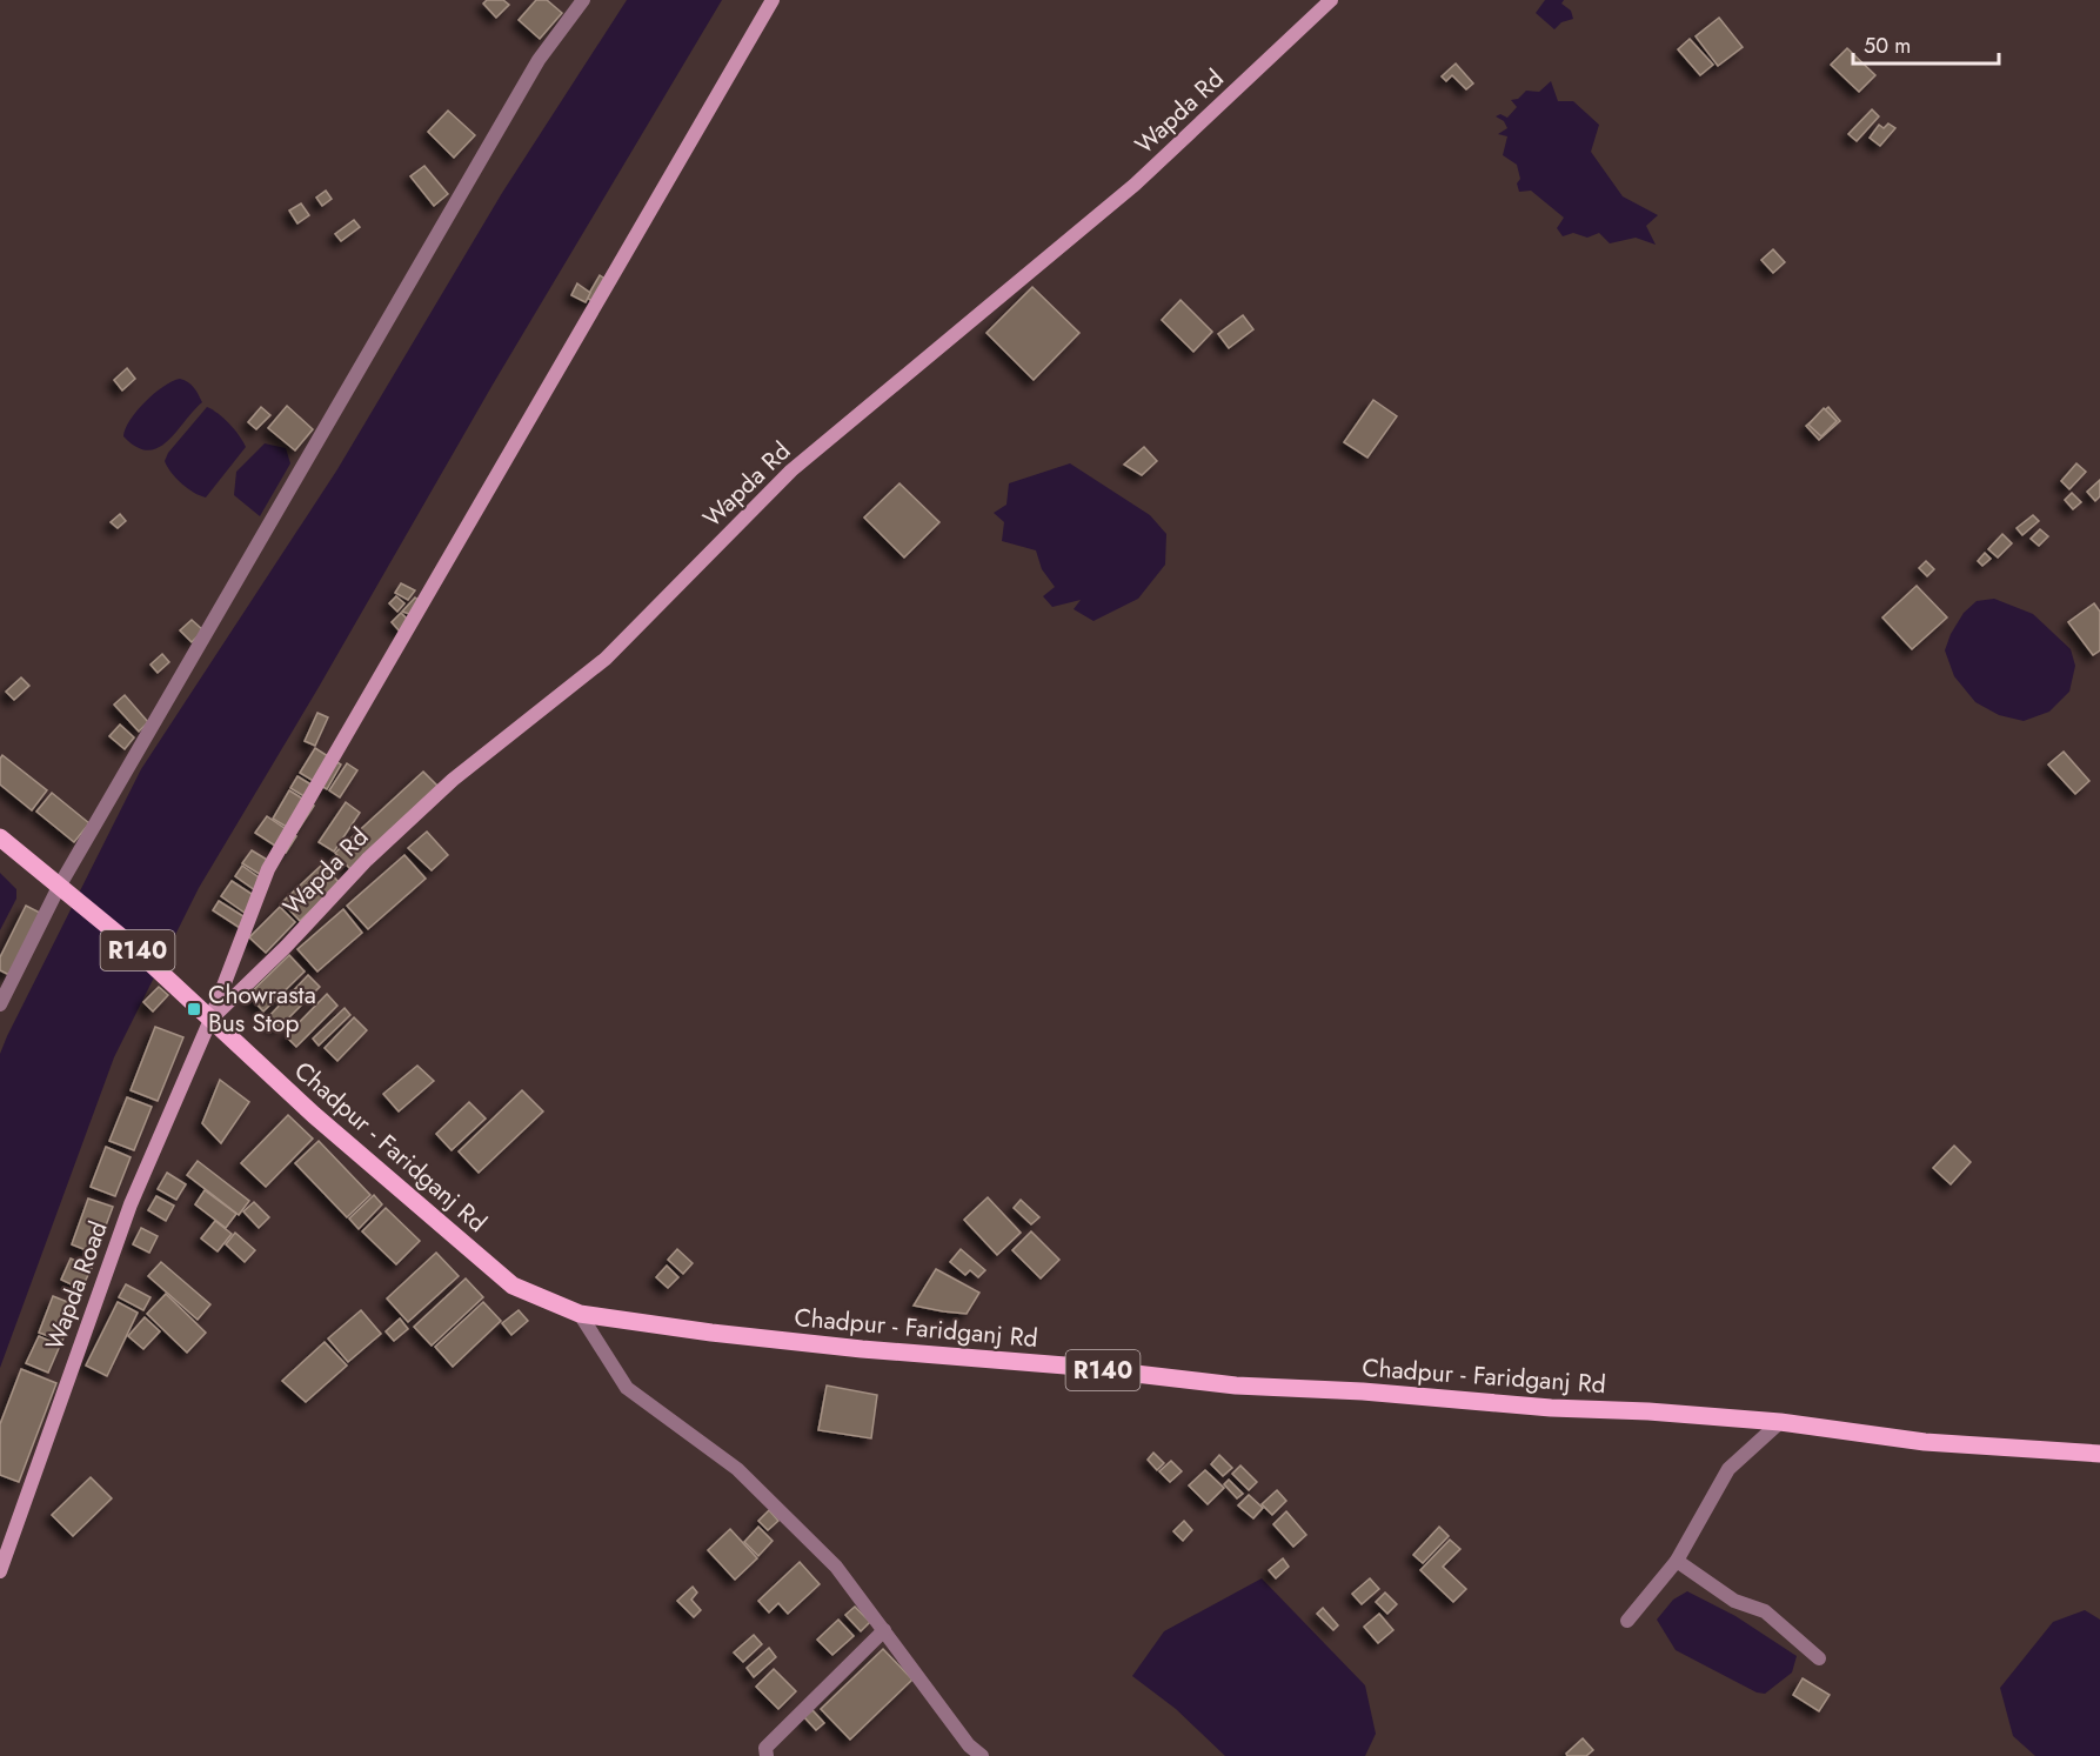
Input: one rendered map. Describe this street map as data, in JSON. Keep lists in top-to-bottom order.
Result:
{
  "streets": {
    "main road": [
      "Wapda Rd",
      "R140",
      "Chadpur - Faridganj Rd",
      "Wapda Road"
    ]
  },
  "crossings": [
    ["Wapda Rd", "R140"],
    ["Wapda Rd", "Chadpur - Faridganj Rd"],
    ["Wapda Rd", "Wapda Road"],
    ["R140", "Chadpur - Faridganj Rd"],
    ["R140", "Wapda Road"],
    ["Chadpur - Faridganj Rd", "Wapda Road"]
  ],
  "places": {
    "transit": ["Chowrasta Bus Stop"]
  },
  "scale_bar": "50 m"
}
